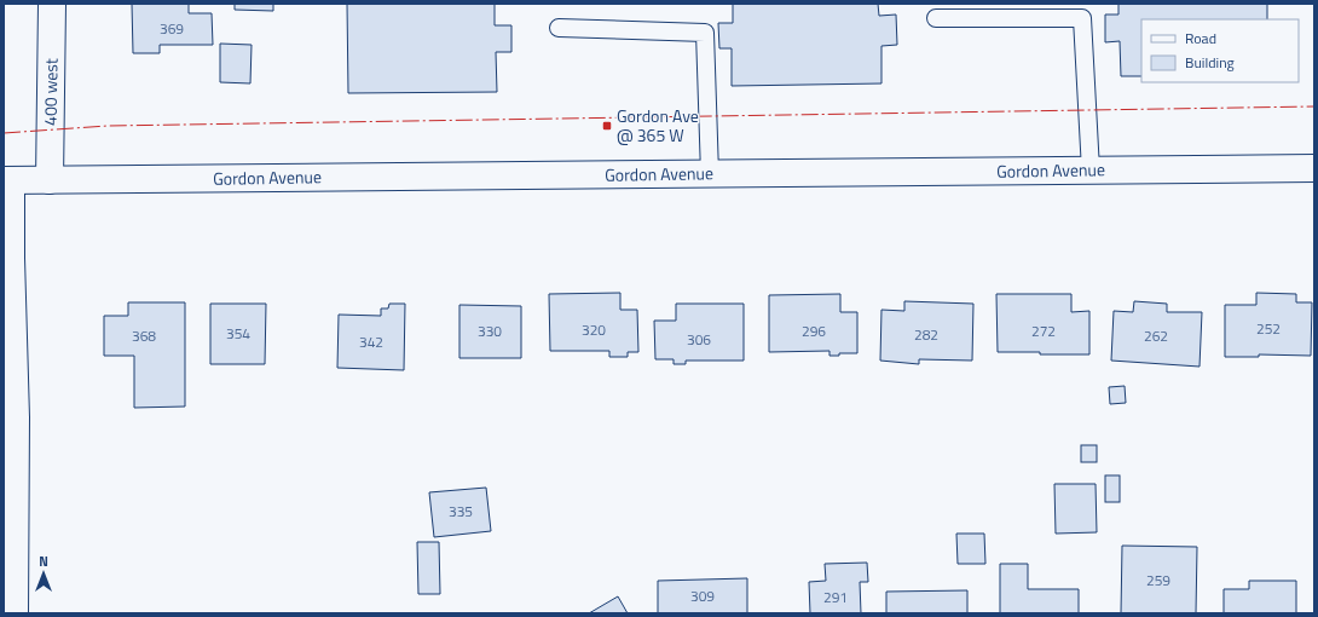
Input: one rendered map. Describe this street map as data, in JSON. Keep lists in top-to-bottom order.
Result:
{
  "streets": {
    "main road": ["400 west", "Gordon Avenue"]
  },
  "crossings": [
    ["400 west", "Gordon Avenue"]
  ],
  "places": {
    "transit": ["Gordon Ave @ 365 W"]
  },
  "house_numbers": [
    "369",
    "252",
    "320",
    "330",
    "296",
    "272",
    "354",
    "282",
    "368",
    "262",
    "306",
    "342",
    "335",
    "259",
    "309",
    "291"
  ],
  "legend": ["Road", "Building"],
  "north": "top"
}
